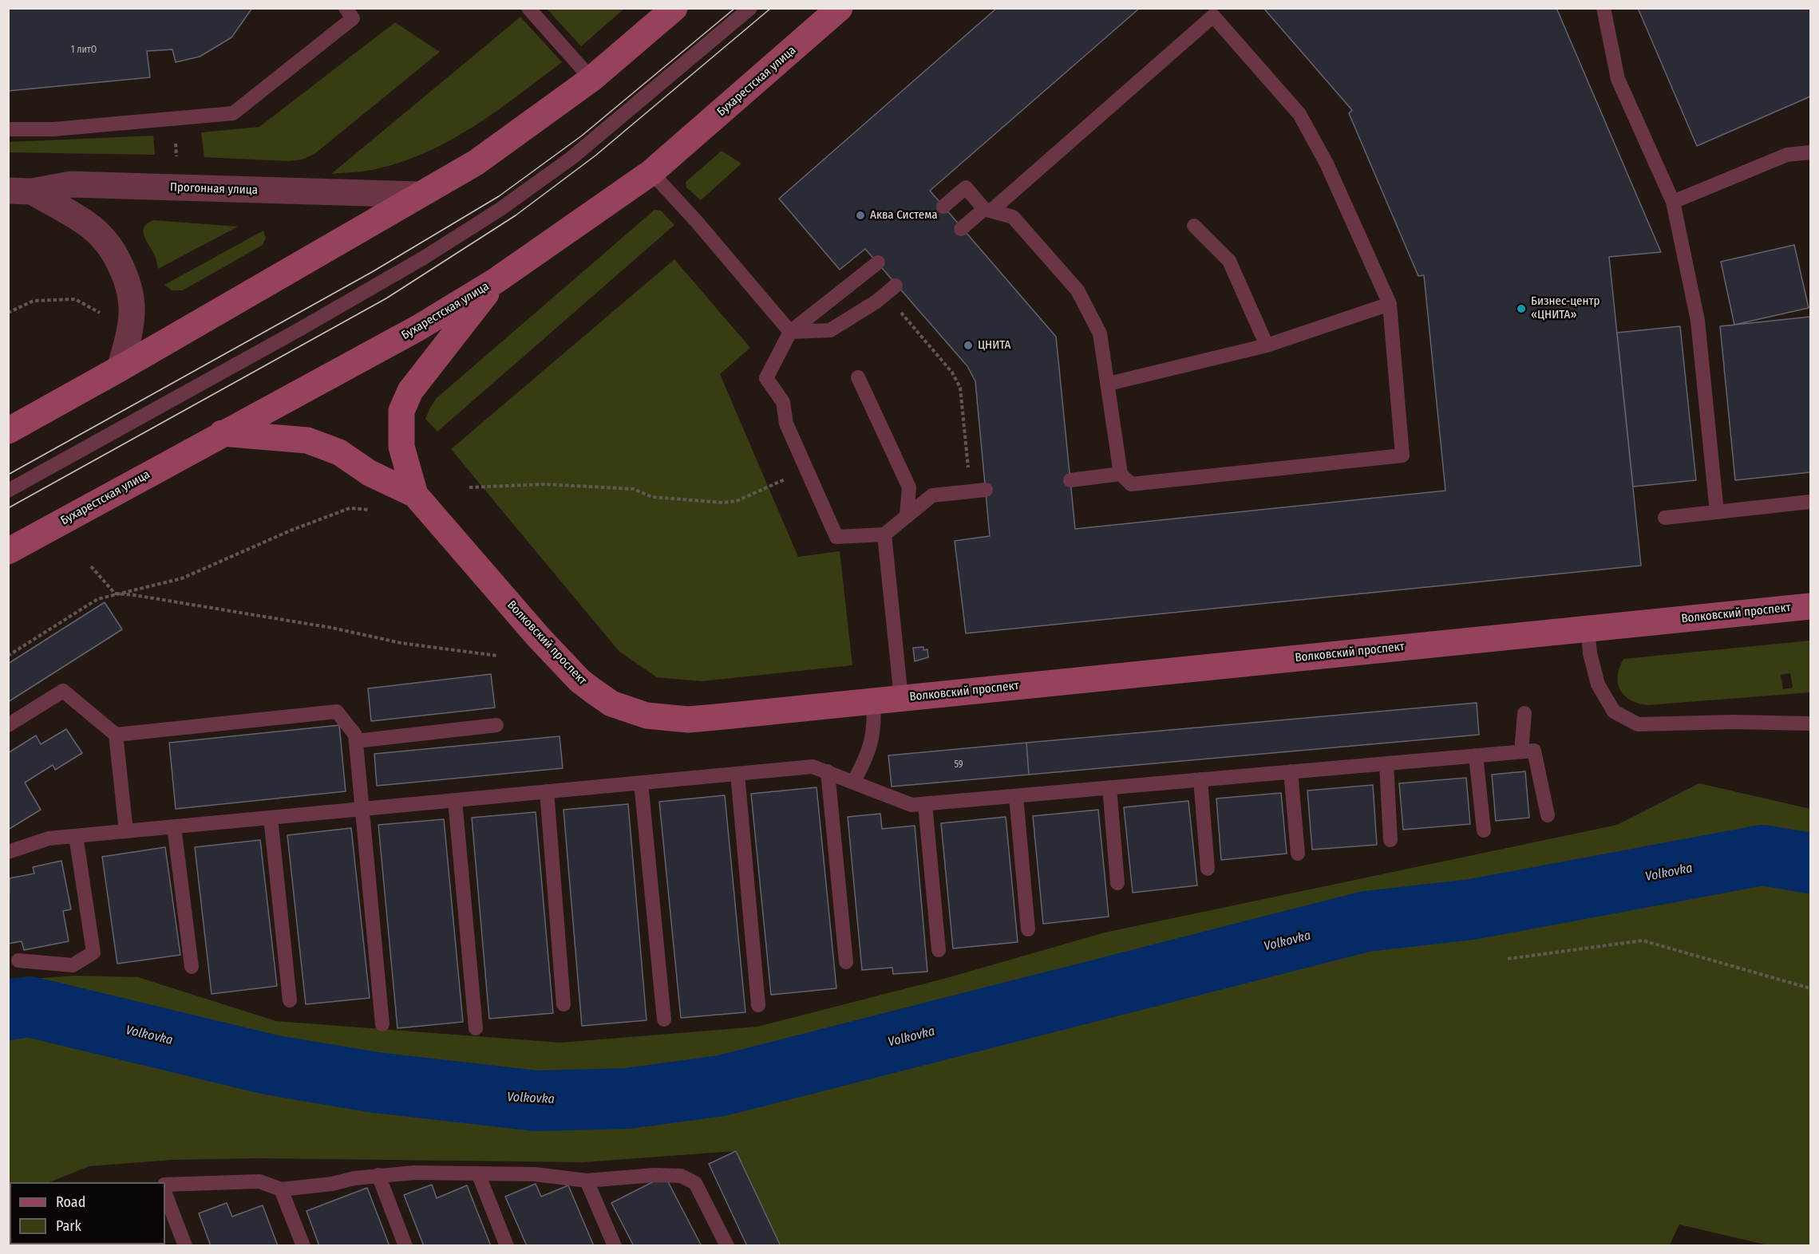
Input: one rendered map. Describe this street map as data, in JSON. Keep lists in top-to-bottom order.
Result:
{
  "streets": {
    "street": ["Бухарестская улица", "Прогонная улица", "Волковский проспект"]
  },
  "crossings": [
    ["Бухарестская улица", "Волковский проспект"]
  ],
  "water": ["Volkovka"],
  "places": ["Аква Система", "Бизнес-центр «ЦНИТА»", "ЦНИТА"],
  "house_numbers": ["1 литО", "59"],
  "legend": ["Road", "Park"]
}
